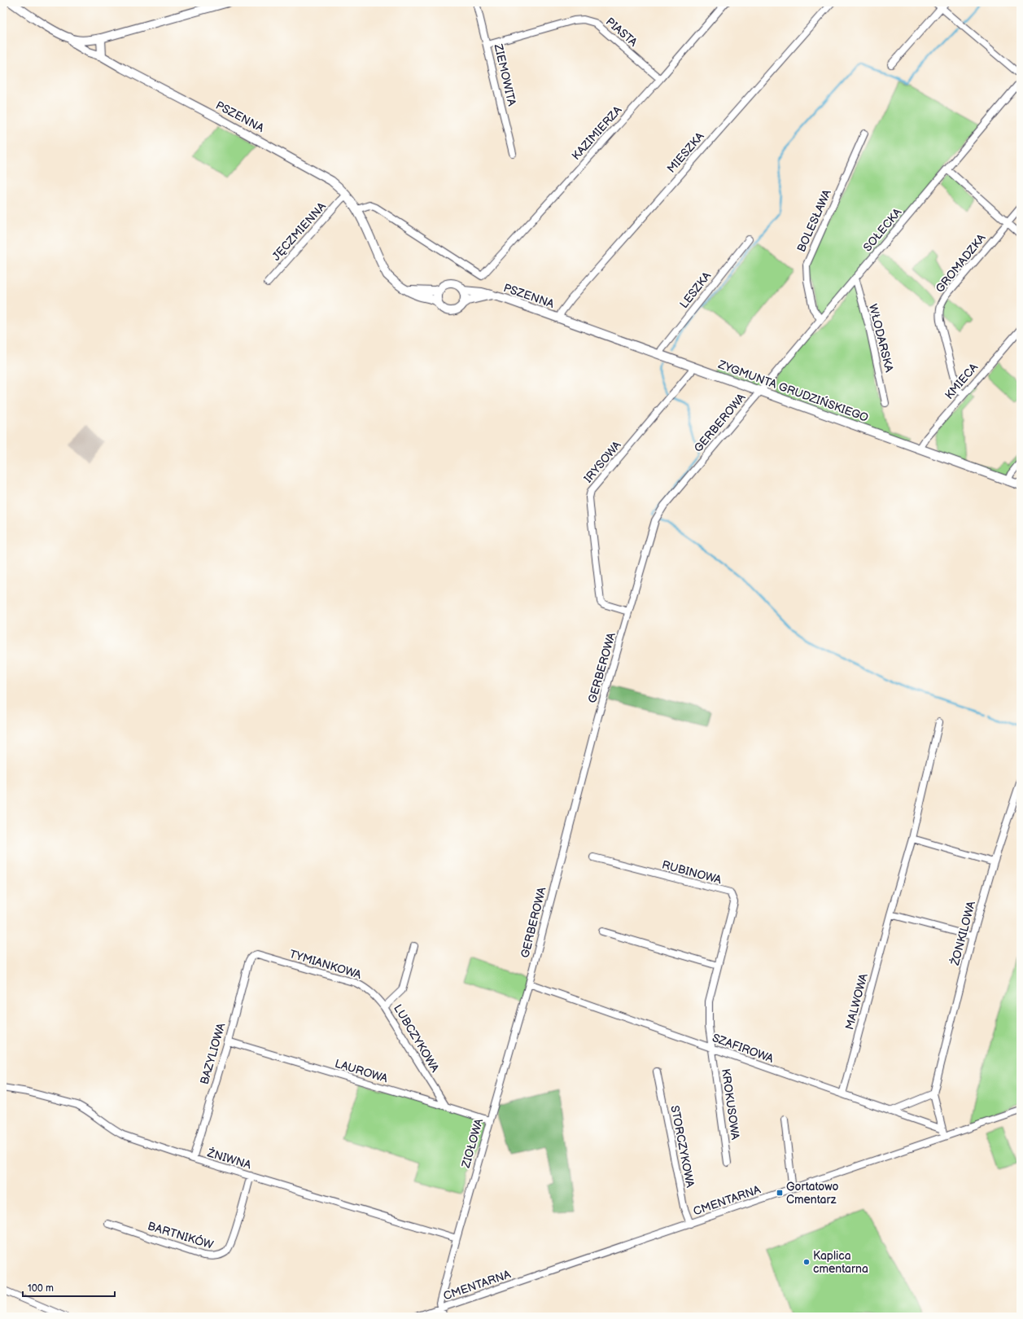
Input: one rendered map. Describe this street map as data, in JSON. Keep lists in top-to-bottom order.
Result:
{
  "streets": {
    "street": [
      "PIASTA",
      "ZIEMOWITA",
      "PSZENNA",
      "KAZIMIERZA",
      "MIESZKA",
      "BOLESŁAWA",
      "SOŁECKA",
      "JĘCZMIENNA",
      "GROMADZKA",
      "LESZKA",
      "WŁODARSKA",
      "KMIECA",
      "ZYGMUNTA GRUDZIŃSKIEGO",
      "GERBEROWA",
      "IRYSOWA",
      "RUBINOWA",
      "ŻONKILOWA",
      "TYMIANKOWA",
      "MALWOWA",
      "LUBCZYKOWA",
      "SZAFIROWA",
      "BAZYLIOWA",
      "LAUROWA",
      "KROKUSOWA",
      "ZIOŁOWA",
      "STORCZYKOWA",
      "ŻNIWNA",
      "CMENTARNA",
      "BARTNIKÓW"
    ]
  },
  "crossings": [
    ["PIASTA", "ZIEMOWITA"],
    ["PIASTA", "KAZIMIERZA"],
    ["PSZENNA", "KAZIMIERZA"],
    ["PSZENNA", "MIESZKA"],
    ["PSZENNA", "JĘCZMIENNA"],
    ["PSZENNA", "ZYGMUNTA GRUDZIŃSKIEGO"],
    ["MIESZKA", "ZYGMUNTA GRUDZIŃSKIEGO"],
    ["BOLESŁAWA", "SOŁECKA"],
    ["SOŁECKA", "WŁODARSKA"],
    ["SOŁECKA", "ZYGMUNTA GRUDZIŃSKIEGO"],
    ["SOŁECKA", "GERBEROWA"],
    ["GROMADZKA", "KMIECA"],
    ["LESZKA", "ZYGMUNTA GRUDZIŃSKIEGO"],
    ["KMIECA", "ZYGMUNTA GRUDZIŃSKIEGO"],
    ["ZYGMUNTA GRUDZIŃSKIEGO", "GERBEROWA"],
    ["ZYGMUNTA GRUDZIŃSKIEGO", "IRYSOWA"],
    ["GERBEROWA", "IRYSOWA"],
    ["GERBEROWA", "SZAFIROWA"],
    ["GERBEROWA", "ZIOŁOWA"],
    ["RUBINOWA", "SZAFIROWA"],
    ["RUBINOWA", "KROKUSOWA"],
    ["ŻONKILOWA", "SZAFIROWA"],
    ["TYMIANKOWA", "LUBCZYKOWA"],
    ["TYMIANKOWA", "BAZYLIOWA"],
    ["MALWOWA", "SZAFIROWA"],
    ["LUBCZYKOWA", "LAUROWA"],
    ["SZAFIROWA", "KROKUSOWA"],
    ["SZAFIROWA", "ZIOŁOWA"],
    ["BAZYLIOWA", "LAUROWA"],
    ["BAZYLIOWA", "ŻNIWNA"],
    ["LAUROWA", "ZIOŁOWA"],
    ["ZIOŁOWA", "ŻNIWNA"],
    ["ZIOŁOWA", "CMENTARNA"],
    ["STORCZYKOWA", "CMENTARNA"],
    ["ŻNIWNA", "BARTNIKÓW"]
  ],
  "places": {
    "transit": ["Gortatowo Cmentarz"],
    "other": ["Kaplica cmentarna"]
  },
  "scale_bar": "100 m"
}
